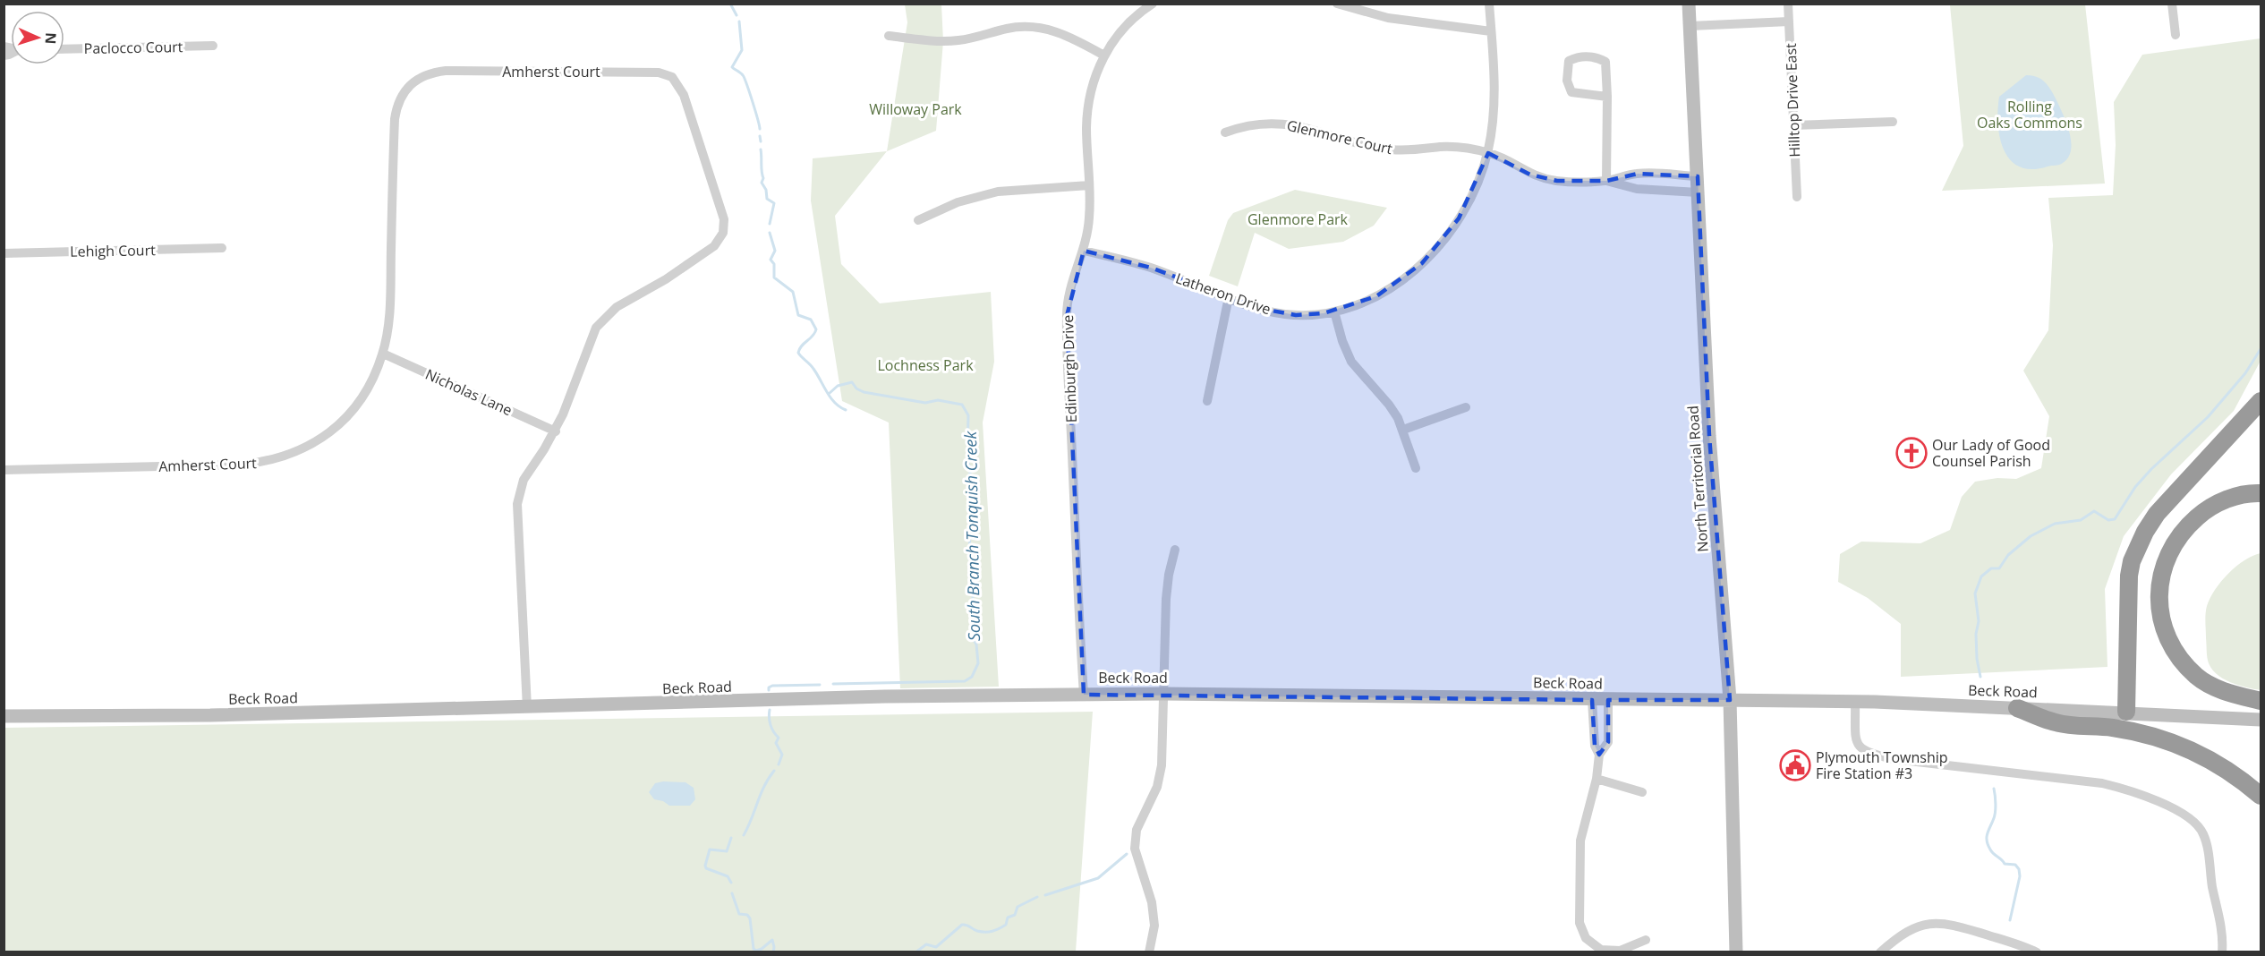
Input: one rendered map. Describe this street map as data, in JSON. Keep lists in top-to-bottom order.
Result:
{
  "streets": {
    "main road": ["North Territorial Road", "Beck Road"],
    "street": [
      "Paclocco Court",
      "Amherst Court",
      "Hilltop Drive East",
      "Glenmore Court",
      "Lehigh Court",
      "Latheron Drive",
      "Edinburgh Drive",
      "Nicholas Lane"
    ]
  },
  "crossings": [
    ["Amherst Court", "Nicholas Lane"],
    ["Amherst Court", "Beck Road"],
    ["Glenmore Court", "Latheron Drive"],
    ["Latheron Drive", "Edinburgh Drive"],
    ["Edinburgh Drive", "Beck Road"],
    ["North Territorial Road", "Beck Road"]
  ],
  "water": ["South Branch Tonquish Creek"],
  "parks": [
    "Rolling Oaks Commons",
    "Willoway Park",
    "Glenmore Park",
    "Lochness Park"
  ],
  "places": {
    "church": ["Our Lady of Good Counsel Parish"],
    "public building": ["Plymouth Township Fire Station #3"]
  },
  "north": "right"
}
